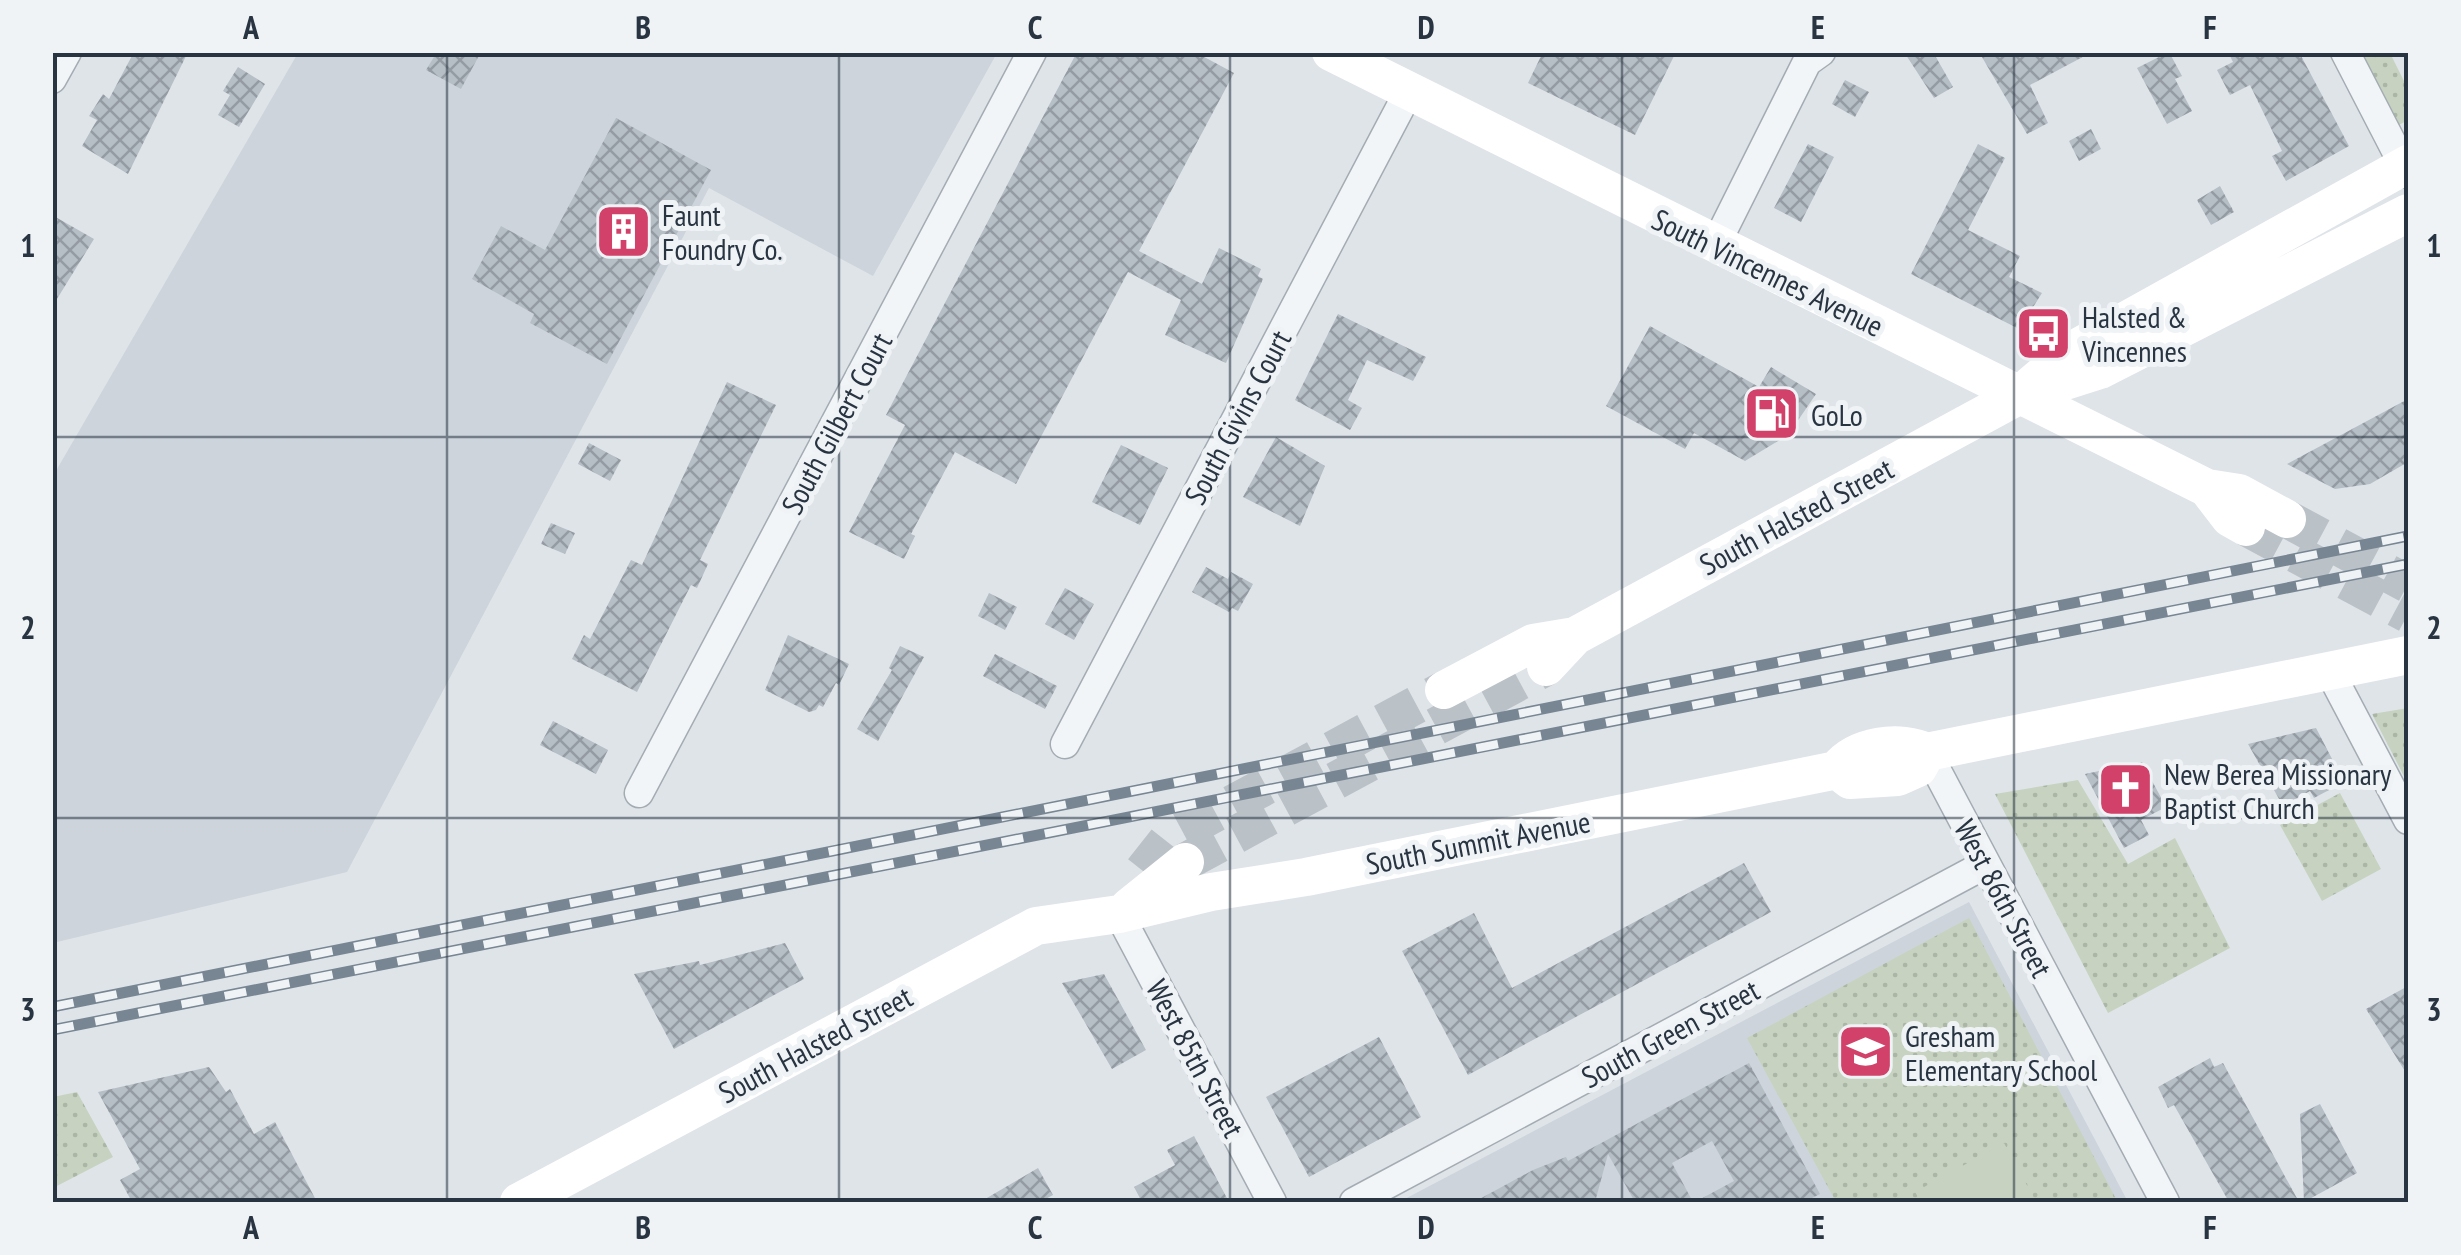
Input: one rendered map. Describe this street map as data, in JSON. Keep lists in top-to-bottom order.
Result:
{
  "streets": {
    "main road": ["South Vincennes Avenue", "South Halsted Street", "South Summit Avenue"],
    "street": [
      "South Givins Court",
      "South Gilbert Court",
      "West 86th Street",
      "South Green Street",
      "West 85th Street"
    ]
  },
  "crossings": [
    ["South Vincennes Avenue", "South Givins Court"],
    ["South Vincennes Avenue", "South Halsted Street"],
    ["South Halsted Street", "South Summit Avenue"],
    ["South Halsted Street", "West 85th Street"],
    ["South Summit Avenue", "West 86th Street"],
    ["South Summit Avenue", "West 85th Street"],
    ["West 86th Street", "South Green Street"]
  ],
  "places": {
    "building": ["Faunt Foundry Co."],
    "bus stop": ["Halsted & Vincennes"],
    "fuel station": ["GoLo"],
    "church": ["New Berea Missionary Baptist Church"],
    "school or university": ["Gresham Elementary School"]
  },
  "grid": {
    "columns": [
      "A",
      "B",
      "C",
      "D",
      "E",
      "F"
    ],
    "rows": ["1", "2", "3"]
  }
}
